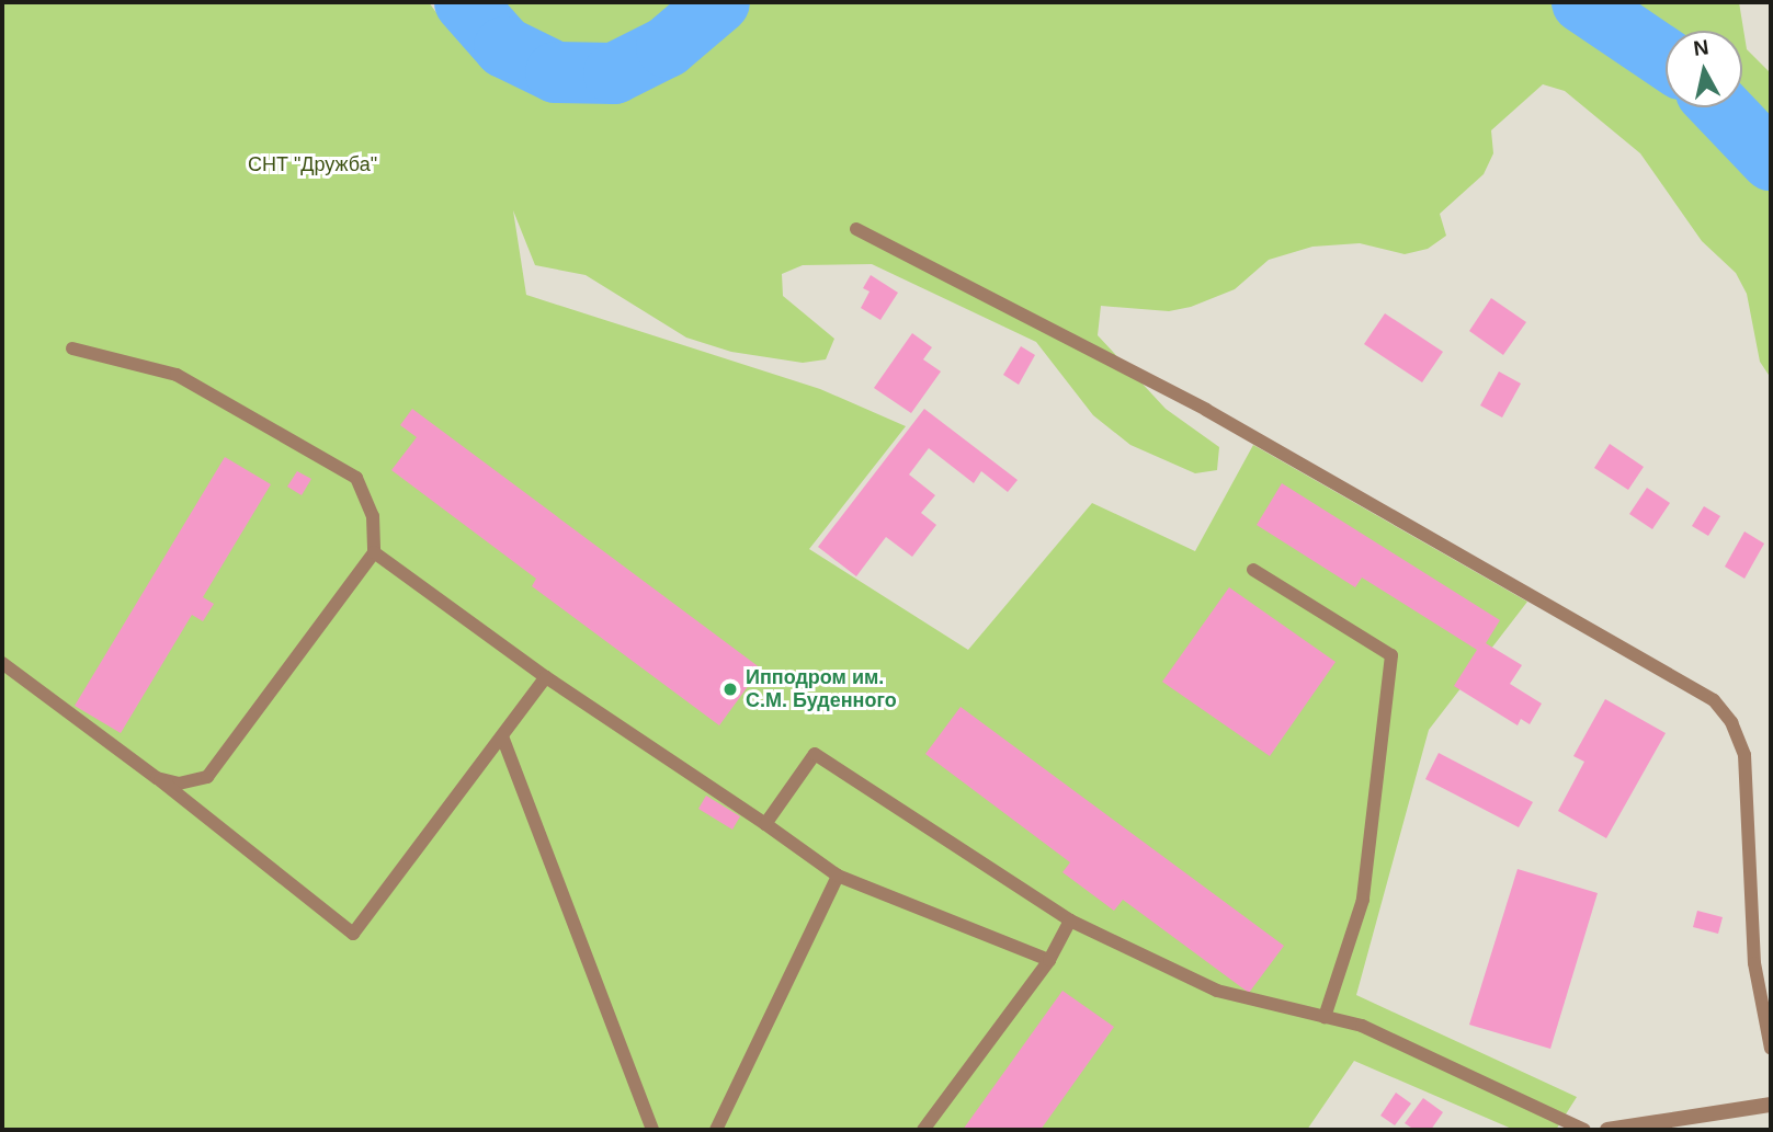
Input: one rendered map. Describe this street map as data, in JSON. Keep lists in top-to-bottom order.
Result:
{
  "parks": ["СНТ \"Дружба\""],
  "places": ["Ипподром им. С.М. Буденного"],
  "north": "top"
}
